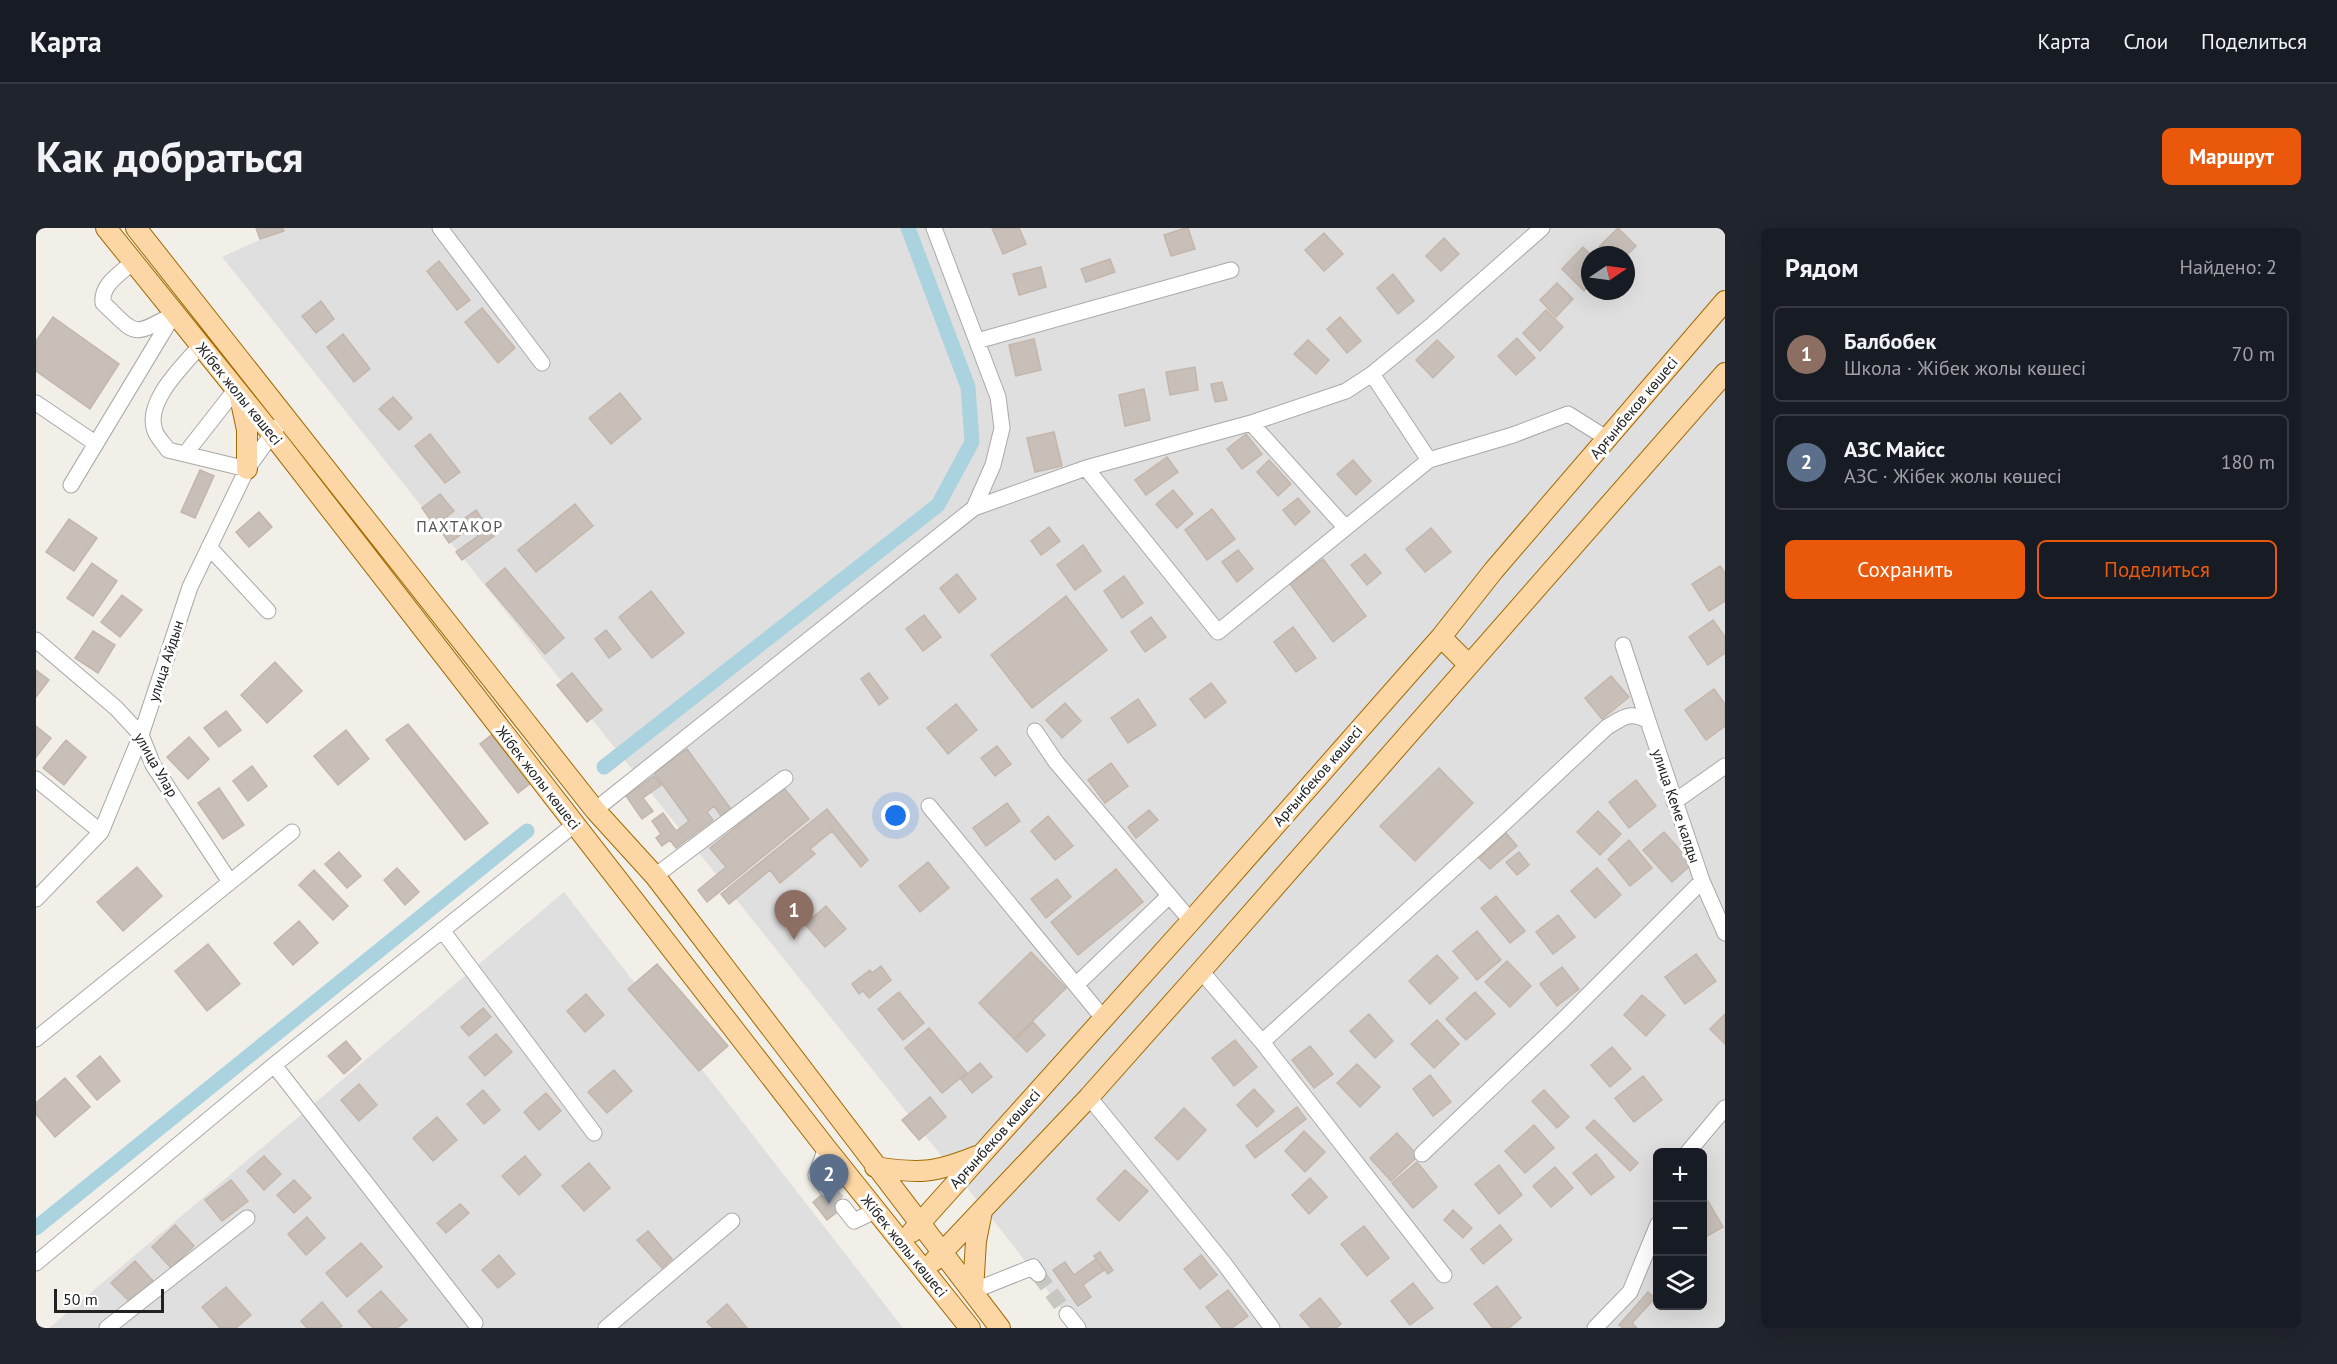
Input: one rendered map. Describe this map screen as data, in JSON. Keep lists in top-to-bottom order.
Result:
{
  "streets": {
    "main road": ["Жібек жолы көшесі", "Арғынбеков көшесі"],
    "street": ["улица Айдын", "улица Улар", "улица Кеме калды"]
  },
  "crossings": [
    ["Жібек жолы көшесі", "Арғынбеков көшесі"],
    ["Жібек жолы көшесі", "улица Айдын"],
    ["улица Айдын", "улица Улар"]
  ],
  "districts": ["ПАХТАКОР"],
  "scale_bar": "50 m",
  "north": "right",
  "page": {
    "header": "Карта",
    "nav": ["Карта", "Слои", "Поделиться"],
    "buttons": [
      "Маршрут",
      ["Сохранить", "Поделиться"]
    ],
    "title": "Как добраться",
    "heading": ["Рядом", "Найдено: 2"],
    "list": [
      {
        "mark": "1",
        "name": "Балбобек",
        "note": "Школа · Жібек жолы көшесі",
        "value": "70 m"
      },
      {
        "mark": "2",
        "name": "АЗС Майсс",
        "note": "АЗС · Жібек жолы көшесі",
        "value": "180 m"
      }
    ],
    "pins": ["1", "2"],
    "map_buttons": ["+", "−"],
    "scale": "50 m"
  }
}
